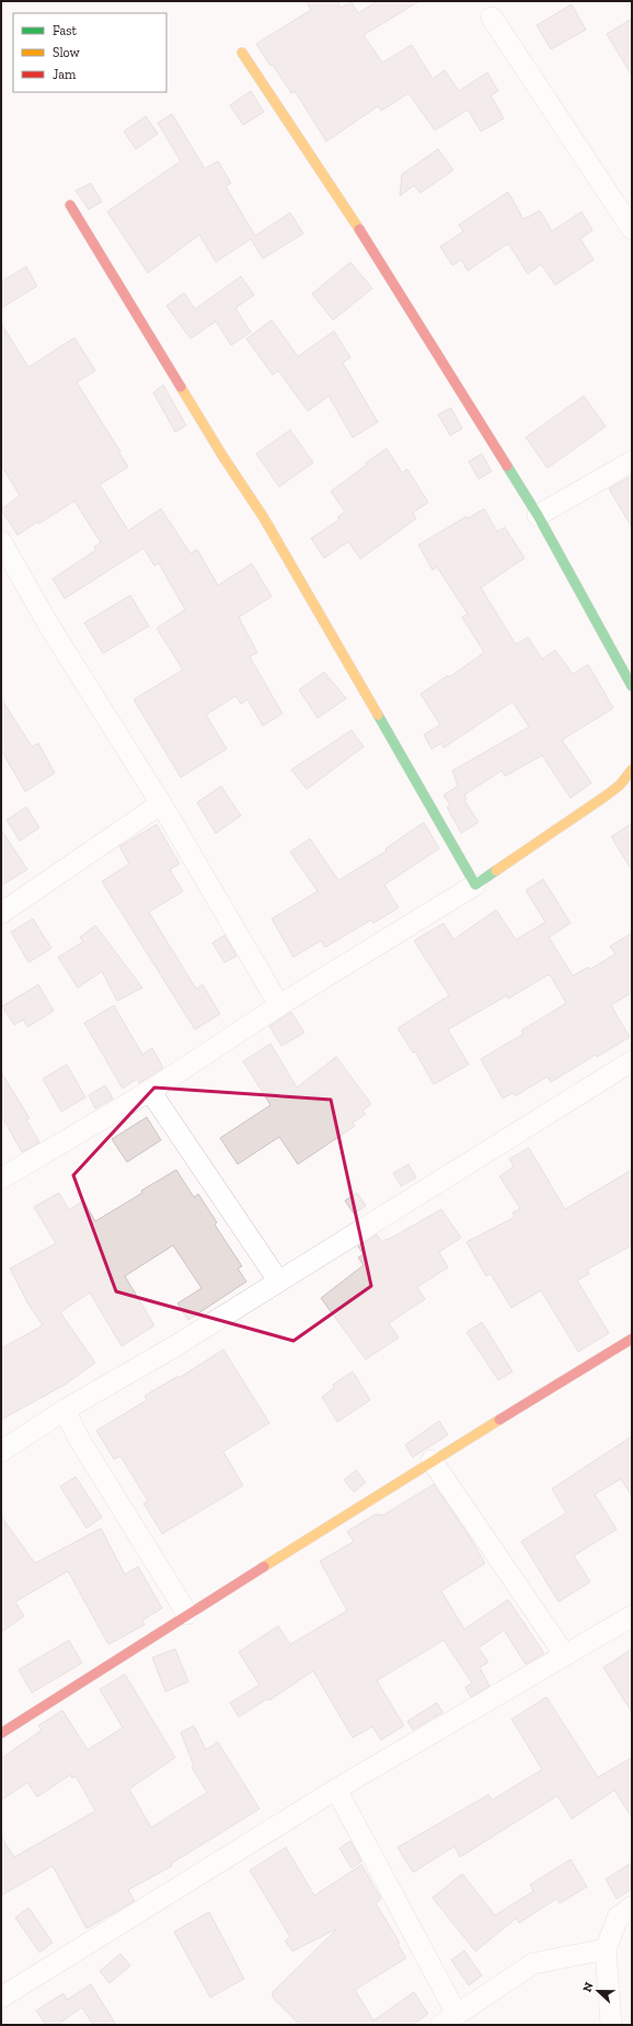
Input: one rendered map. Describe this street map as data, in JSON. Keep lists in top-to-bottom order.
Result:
{
  "legend": ["Fast", "Slow", "Jam"],
  "north": "left"
}
